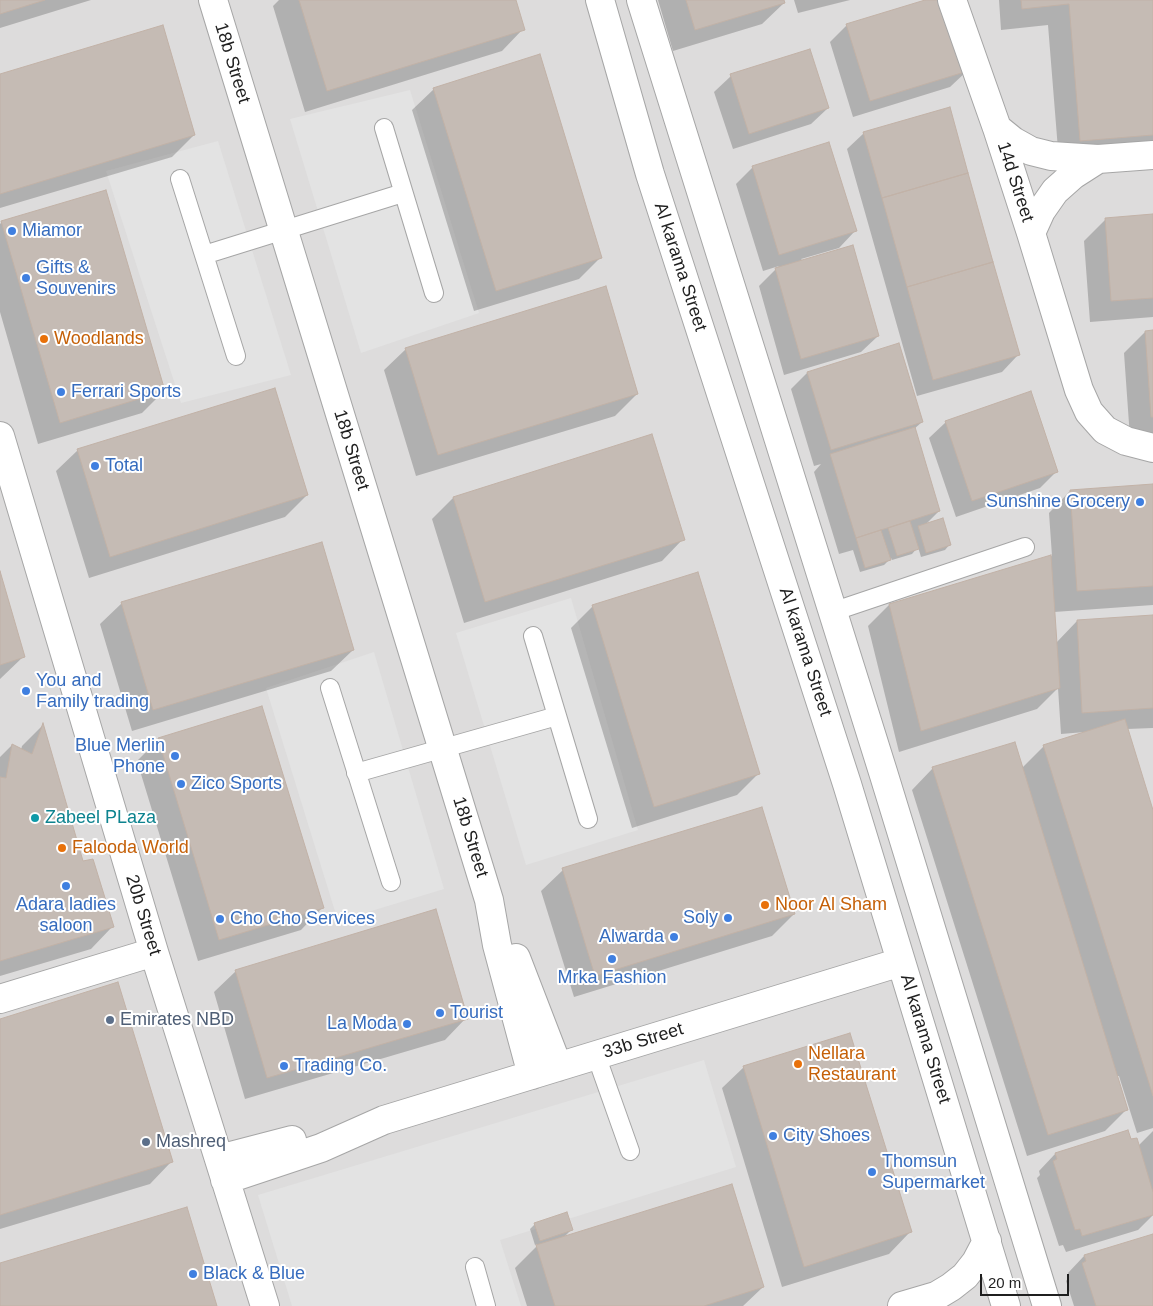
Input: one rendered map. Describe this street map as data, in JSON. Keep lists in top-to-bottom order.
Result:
{
  "streets": {
    "street": [
      "18b Street",
      "14d Street",
      "Al karama Street",
      "20b Street",
      "33b Street"
    ]
  },
  "crossings": [
    ["18b Street", "33b Street"],
    ["Al karama Street", "33b Street"],
    ["20b Street", "33b Street"]
  ],
  "places": [
    "Miamor",
    "Gifts & Souvenirs",
    "Woodlands",
    "Ferrari Sports",
    "Total",
    "Sunshine Grocery",
    "You and Family trading",
    "Blue Merlin Phone",
    "Zico Sports",
    "Zabeel PLaza",
    "Falooda World",
    "Adara ladies saloon",
    "Noor Al Sham",
    "Soly",
    "Cho Cho Services",
    "Alwarda",
    "Mrka Fashion",
    "Tourist",
    "Emirates NBD",
    "La Moda",
    "Nellara Restaurant",
    "Trading Co.",
    "City Shoes",
    "Mashreq",
    "Thomsun Supermarket",
    "Black & Blue"
  ],
  "scale_bar": "20 m"
}
